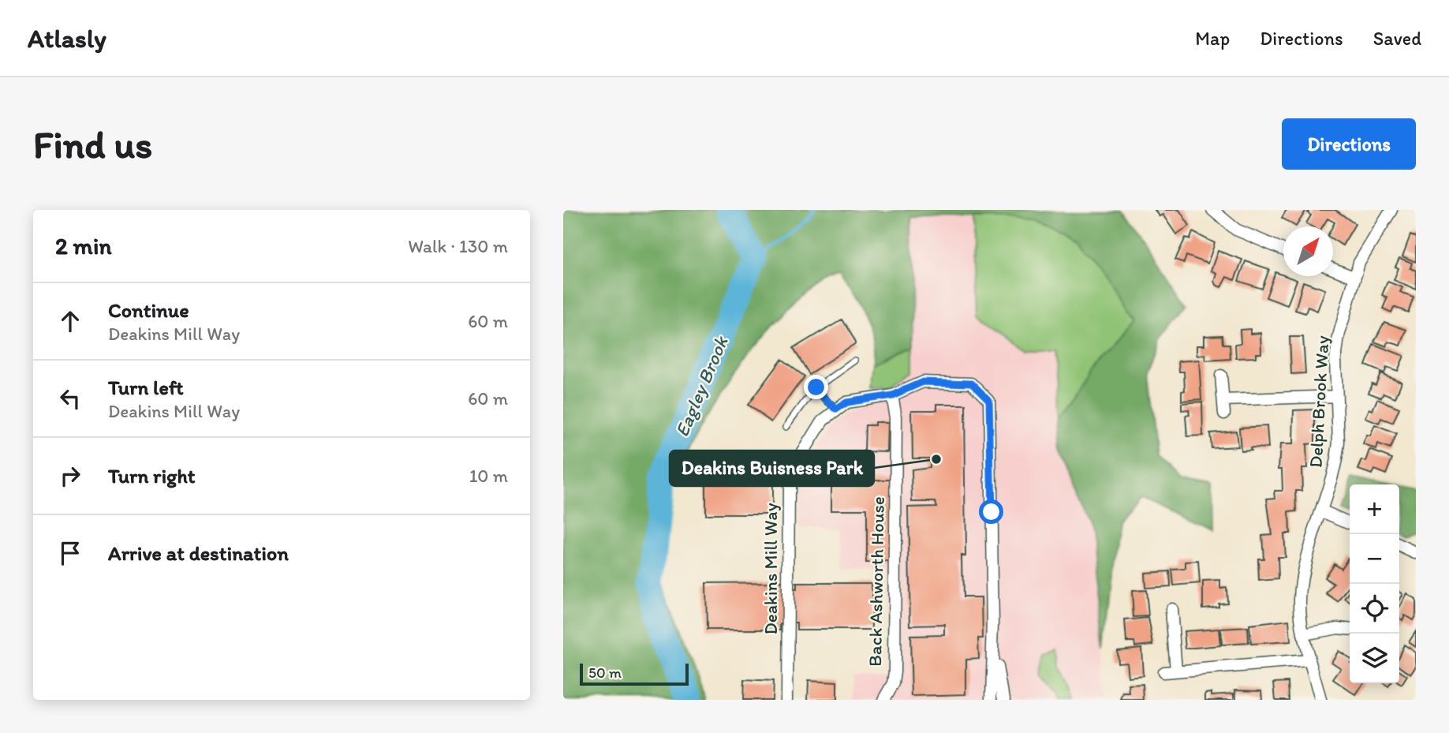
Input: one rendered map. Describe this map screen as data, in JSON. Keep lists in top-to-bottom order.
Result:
{
  "streets": {
    "street": ["Delph Brook Way", "Deakins Mill Way", "Back Ashworth House"]
  },
  "crossings": [
    ["Deakins Mill Way", "Back Ashworth House"]
  ],
  "water": ["Eagley Brook"],
  "places": ["Deakins Buisness Park"],
  "scale_bar": "50 m",
  "north": "top right",
  "page": {
    "header": "Atlasly",
    "nav": ["Map", "Directions", "Saved"],
    "buttons": "Directions",
    "title": "Find us",
    "heading": ["2 min", "Walk · 130 m"],
    "list": [
      ["Continue", "Deakins Mill Way", "60 m"],
      ["Turn left", "Deakins Mill Way", "60 m"],
      ["Turn right", "10 m"],
      "Arrive at destination"
    ],
    "map_buttons": ["+", "−"],
    "scale": "50 m"
  }
}
